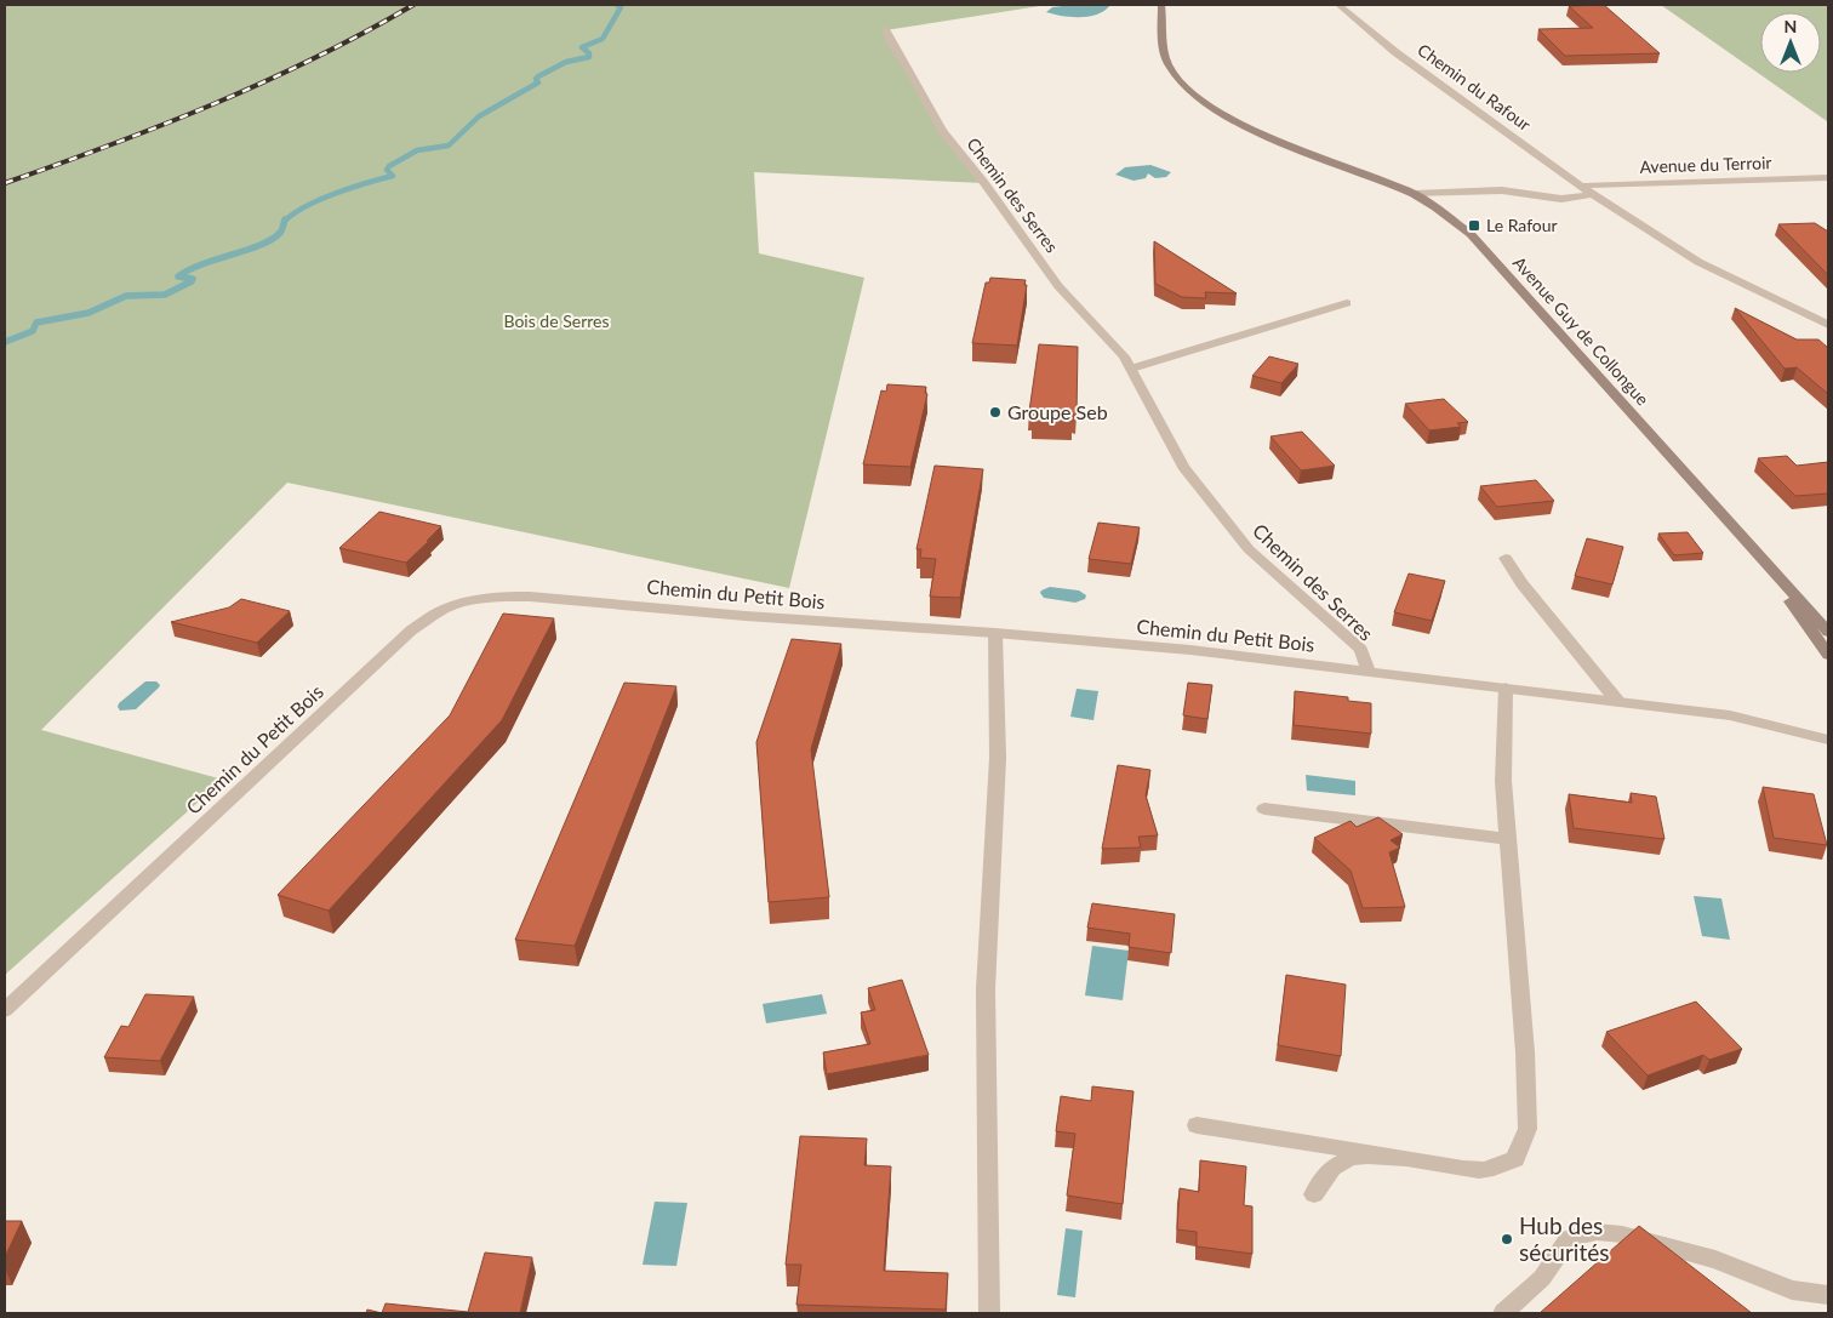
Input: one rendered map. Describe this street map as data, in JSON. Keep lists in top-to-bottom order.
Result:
{
  "streets": {
    "main road": ["Avenue Guy de Collongue"],
    "street": [
      "Chemin du Rafour",
      "Avenue du Terroir",
      "Chemin des Serres",
      "Chemin du Petit Bois"
    ]
  },
  "crossings": [
    ["Chemin du Rafour", "Avenue du Terroir"],
    ["Chemin des Serres", "Chemin du Petit Bois"]
  ],
  "parks": ["Bois de Serres"],
  "places": {
    "transit": ["Le Rafour"],
    "other": ["Groupe Seb", "Hub des sécurités"]
  },
  "north": "top"
}
